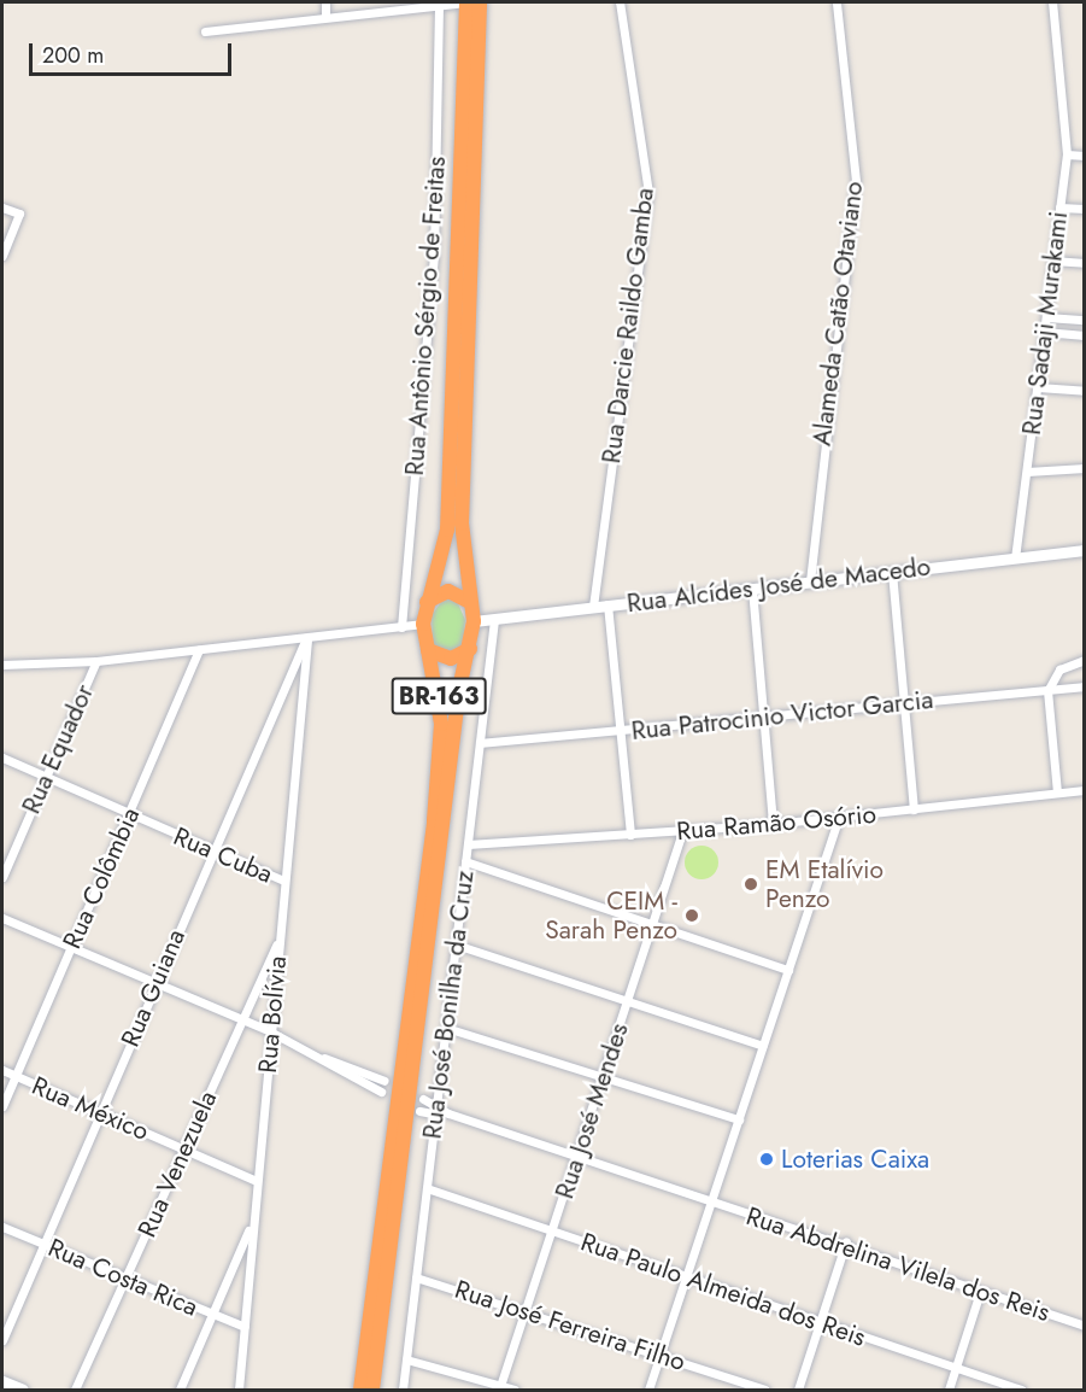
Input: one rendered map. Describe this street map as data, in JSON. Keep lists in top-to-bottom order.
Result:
{
  "streets": {
    "highway": ["BR-163"],
    "street": [
      "Alameda Catão Otaviano",
      "Rua Antônio Sérgio de Freitas",
      "Rua Sadaji Murakami",
      "Rua Darcie Raildo Gamba",
      "Rua Alcídes José de Macedo",
      "Rua Patrocinio Victor Garcia",
      "Rua Equador",
      "Rua Ramão Osório",
      "Rua Cuba",
      "Rua Colômbia",
      "Rua Guiana",
      "Rua José Bonilha da Cruz",
      "Rua Bolívia",
      "Rua México",
      "Rua José Mendes",
      "Rua Venezuela",
      "Rua Abdrelina Vilela dos Reis",
      "Rua Costa Rica",
      "Rua Paulo Almeida dos Reis",
      "Rua José Ferreira Filho"
    ]
  },
  "crossings": [
    ["Alameda Catão Otaviano", "Rua Alcídes José de Macedo"],
    ["Rua Sadaji Murakami", "Rua Alcídes José de Macedo"],
    ["Rua Darcie Raildo Gamba", "Rua Alcídes José de Macedo"],
    ["Rua Alcídes José de Macedo", "BR-163"],
    ["Rua Alcídes José de Macedo", "Rua José Bonilha da Cruz"],
    ["Rua Patrocinio Victor Garcia", "Rua José Bonilha da Cruz"],
    ["Rua Equador", "Rua Cuba"],
    ["Rua Ramão Osório", "Rua José Bonilha da Cruz"],
    ["Rua Ramão Osório", "Rua José Mendes"],
    ["Rua Cuba", "Rua Colômbia"],
    ["Rua Cuba", "Rua Guiana"],
    ["Rua Cuba", "Rua Bolívia"],
    ["Rua Colômbia", "Rua México"],
    ["Rua Guiana", "Rua Bolívia"],
    ["Rua Guiana", "Rua México"],
    ["Rua Guiana", "Rua Costa Rica"],
    ["Rua José Bonilha da Cruz", "Rua Abdrelina Vilela dos Reis"],
    ["Rua José Bonilha da Cruz", "Rua Paulo Almeida dos Reis"],
    ["Rua José Bonilha da Cruz", "Rua José Ferreira Filho"],
    ["Rua Bolívia", "Rua México"],
    ["Rua Bolívia", "Rua Venezuela"],
    ["Rua Bolívia", "Rua Costa Rica"],
    ["Rua México", "Rua Venezuela"],
    ["Rua José Mendes", "Rua Abdrelina Vilela dos Reis"],
    ["Rua José Mendes", "Rua Paulo Almeida dos Reis"],
    ["Rua José Mendes", "Rua José Ferreira Filho"],
    ["Rua Venezuela", "Rua Costa Rica"]
  ],
  "places": ["EM Etalívio Penzo", "CEIM - Sarah Penzo", "Loterias Caixa"],
  "scale_bar": "200 m"
}
